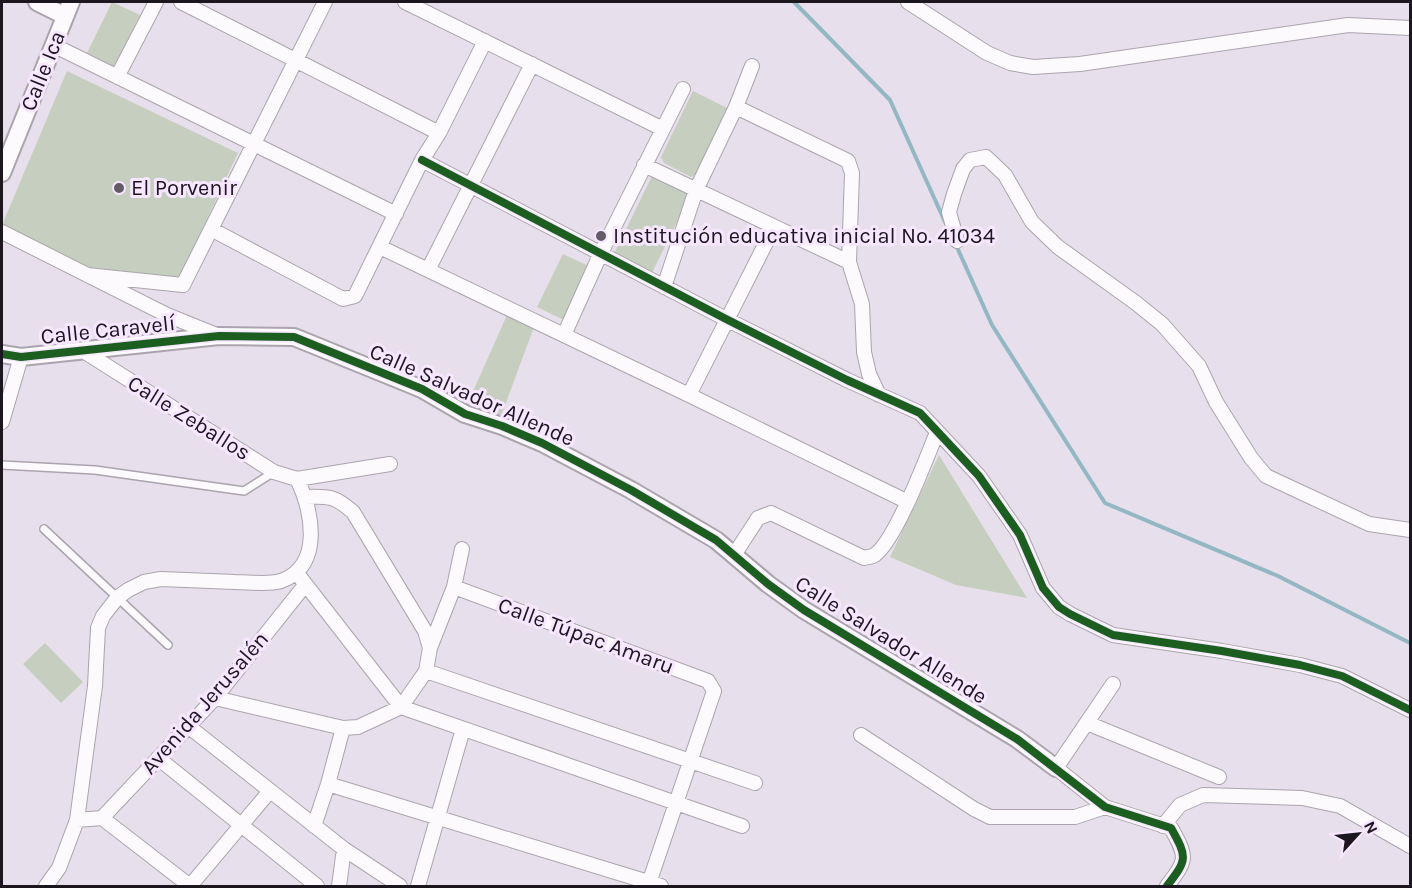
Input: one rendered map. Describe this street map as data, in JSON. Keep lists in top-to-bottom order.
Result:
{
  "streets": {
    "street": [
      "Calle Ica",
      "Calle Caravelí",
      "Calle Salvador Allende",
      "Calle Zeballos",
      "Calle Túpac Amaru",
      "Avenida Jerusalén"
    ]
  },
  "crossings": [
    ["Calle Caravelí", "Calle Salvador Allende"],
    ["Calle Caravelí", "Calle Zeballos"]
  ],
  "places": ["El Porvenir", "Institución educativa inicial No. 41034"],
  "north": "top right"
}
